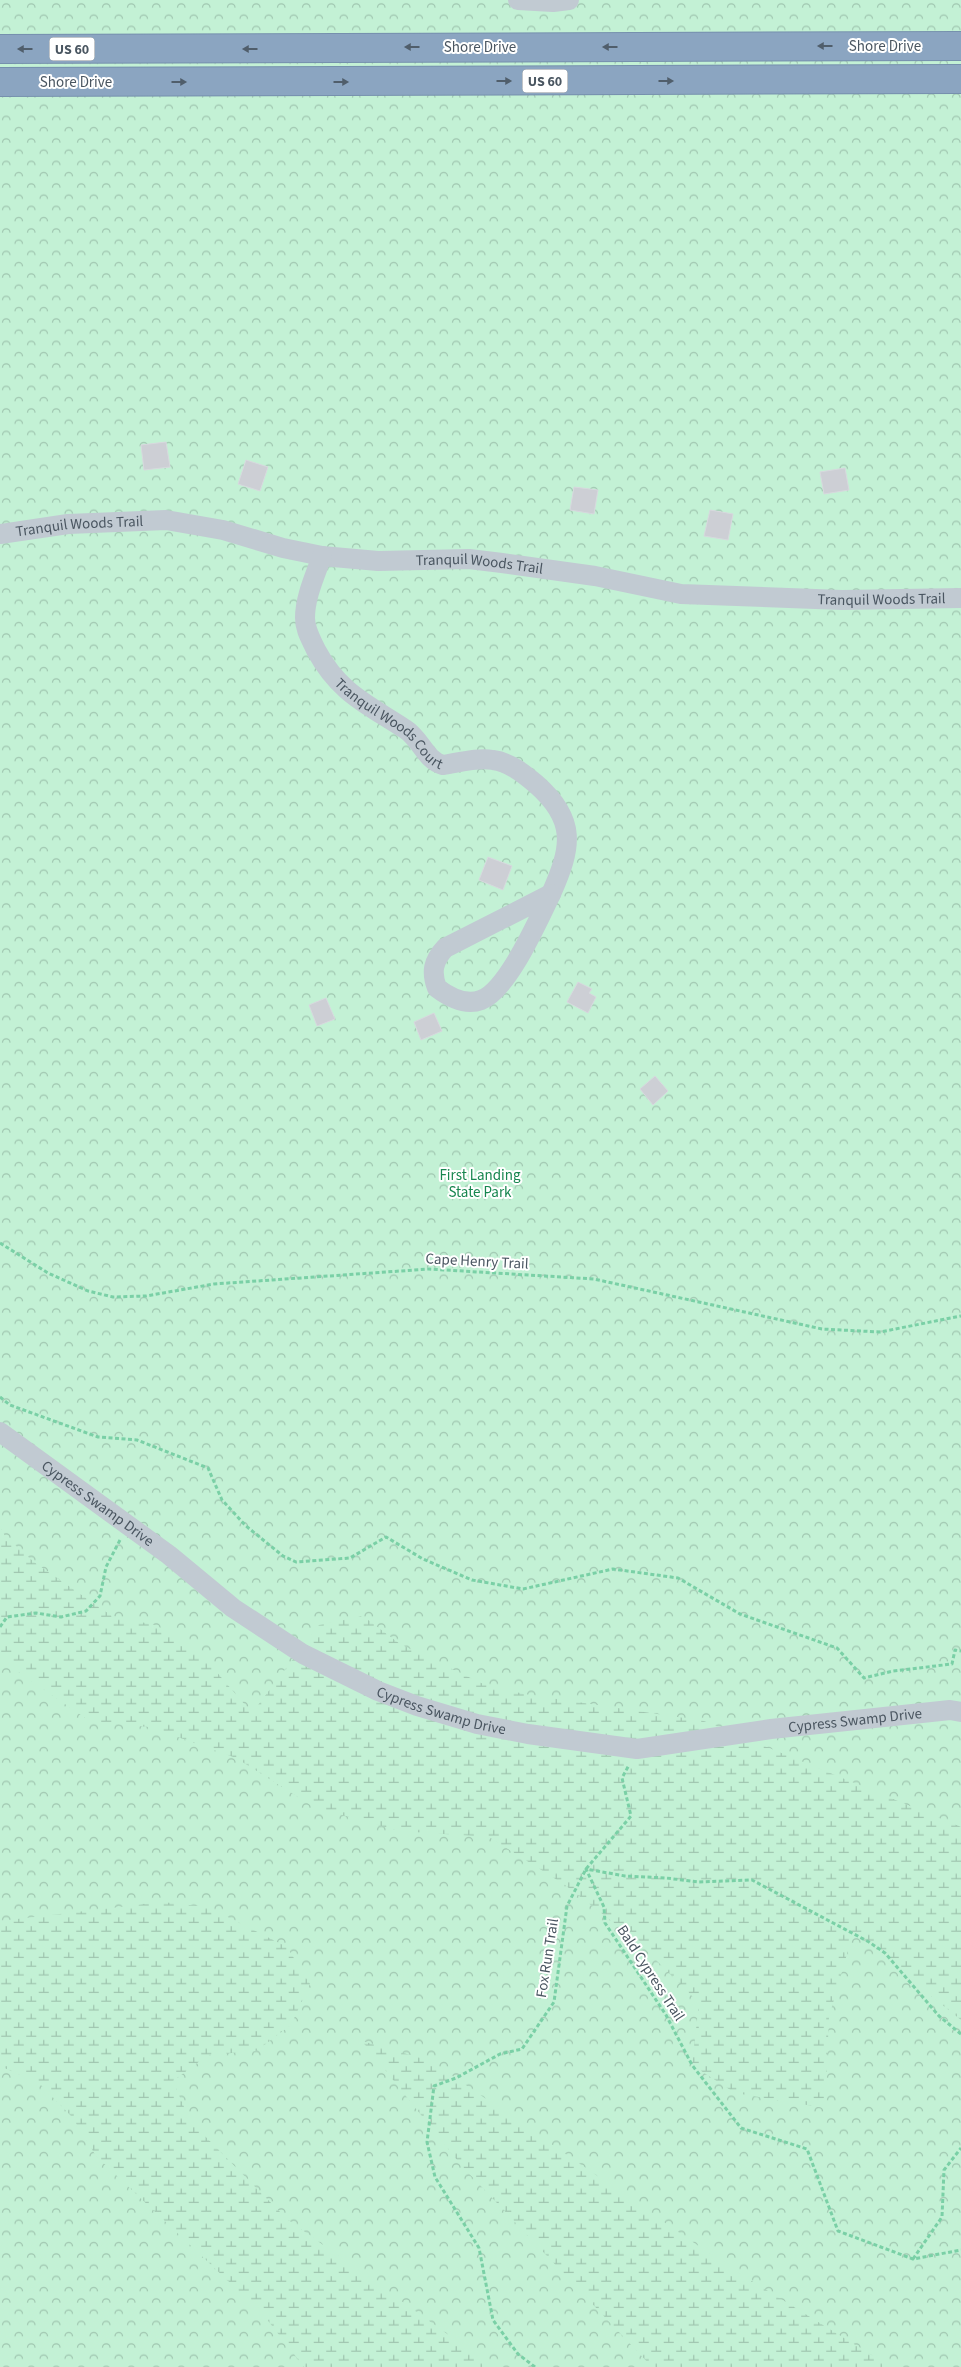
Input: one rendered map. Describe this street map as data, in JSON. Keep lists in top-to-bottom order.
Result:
{
  "streets": {
    "highway": ["Shore Drive", "US 60"],
    "street": ["Tranquil Woods Trail", "Tranquil Woods Court", "Cypress Swamp Drive"],
    "path": ["Cape Henry Trail", "Fox Run Trail", "Bald Cypress Trail"]
  },
  "crossings": [
    ["Tranquil Woods Trail", "Tranquil Woods Court"],
    ["Cypress Swamp Drive", "Fox Run Trail"],
    ["Fox Run Trail", "Bald Cypress Trail"]
  ],
  "parks": ["First Landing State Park"]
}
